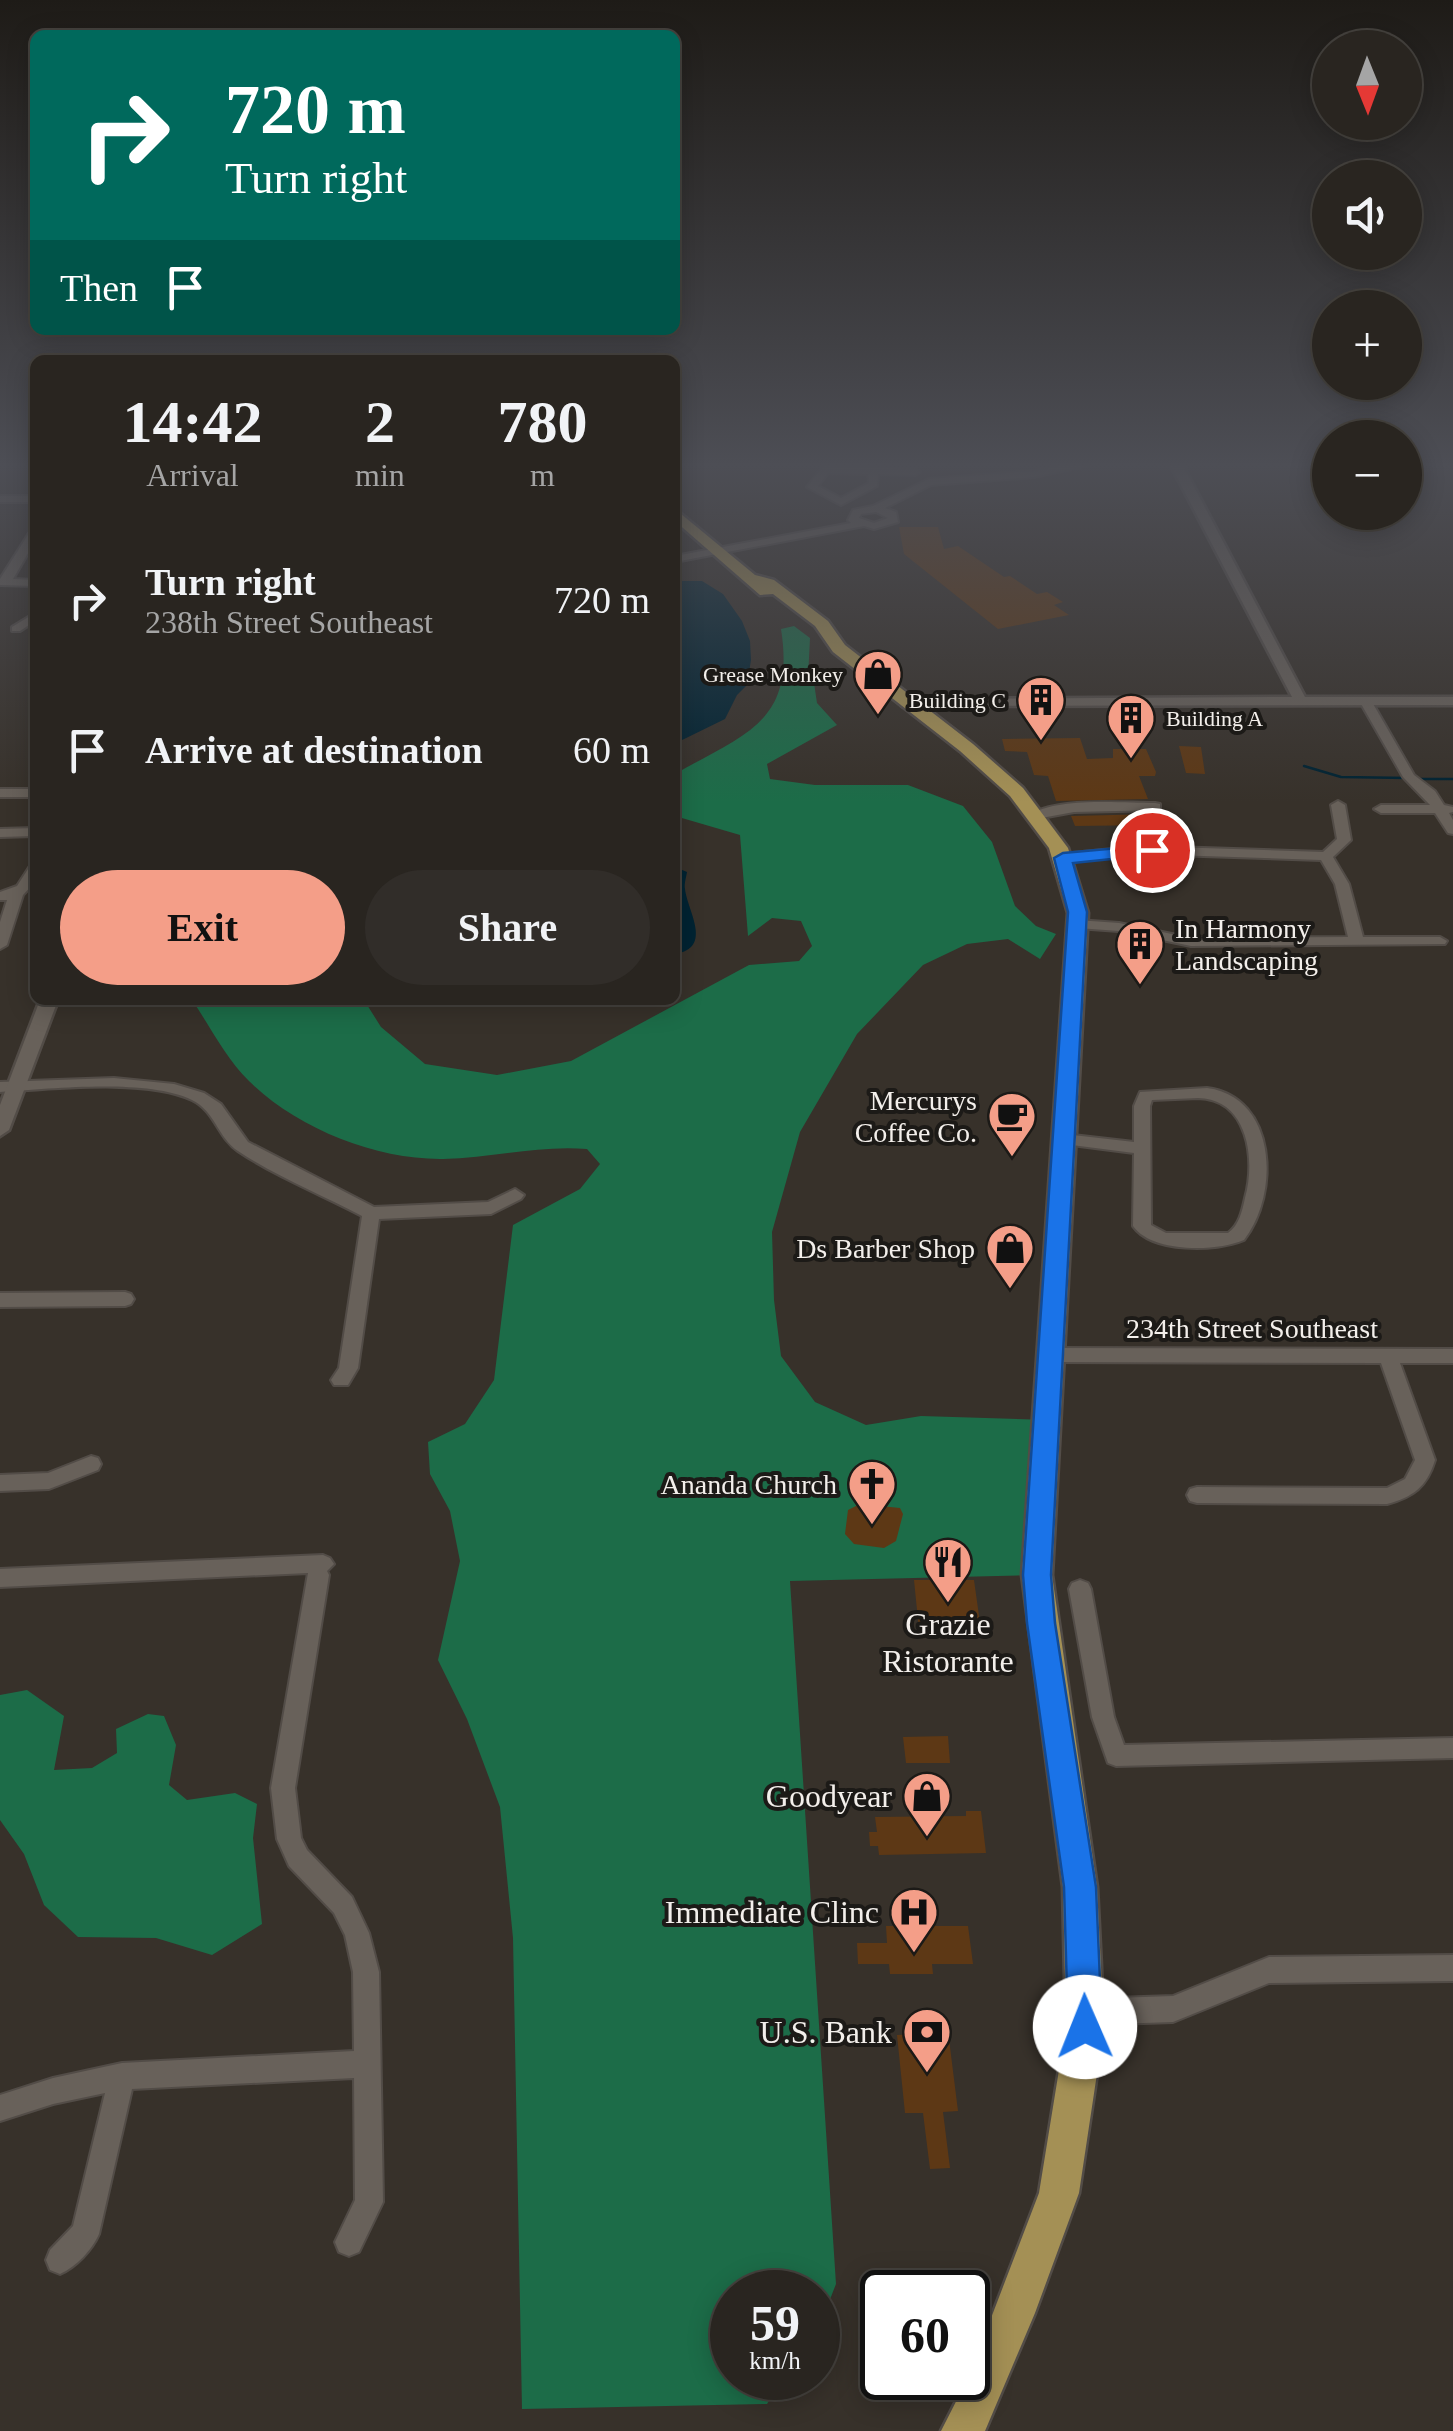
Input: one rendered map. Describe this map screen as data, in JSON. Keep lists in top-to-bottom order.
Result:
{
  "streets": {
    "street": ["234th Street Southeast"]
  },
  "places": {
    "shop": ["Grease Monkey", "Ds Barber Shop", "Goodyear"],
    "building": ["Building C", "Building A", "In Harmony Landscaping"],
    "cafe": ["Mercurys Coffee Co."],
    "church": ["Ananda Church"],
    "restaurant": ["Grazie Ristorante"],
    "hospital": ["Immediate Clinc"],
    "bank": ["U.S. Bank"]
  },
  "north": "bottom",
  "page": {
    "map_buttons": ["+", "−"],
    "turn": ["720 m", "Turn right"],
    "then": "Then",
    "eta": [
      "14:42",
      "Arrival",
      "2",
      "min",
      "780",
      "m"
    ],
    "list": [
      {
        "name": "Turn right",
        "note": "238th Street Southeast",
        "value": "720 m"
      },
      {
        "name": "Arrive at destination",
        "value": "60 m"
      }
    ],
    "buttons": ["Exit", "Share"],
    "speed": "59 km/h",
    "limit": "60"
  }
}
